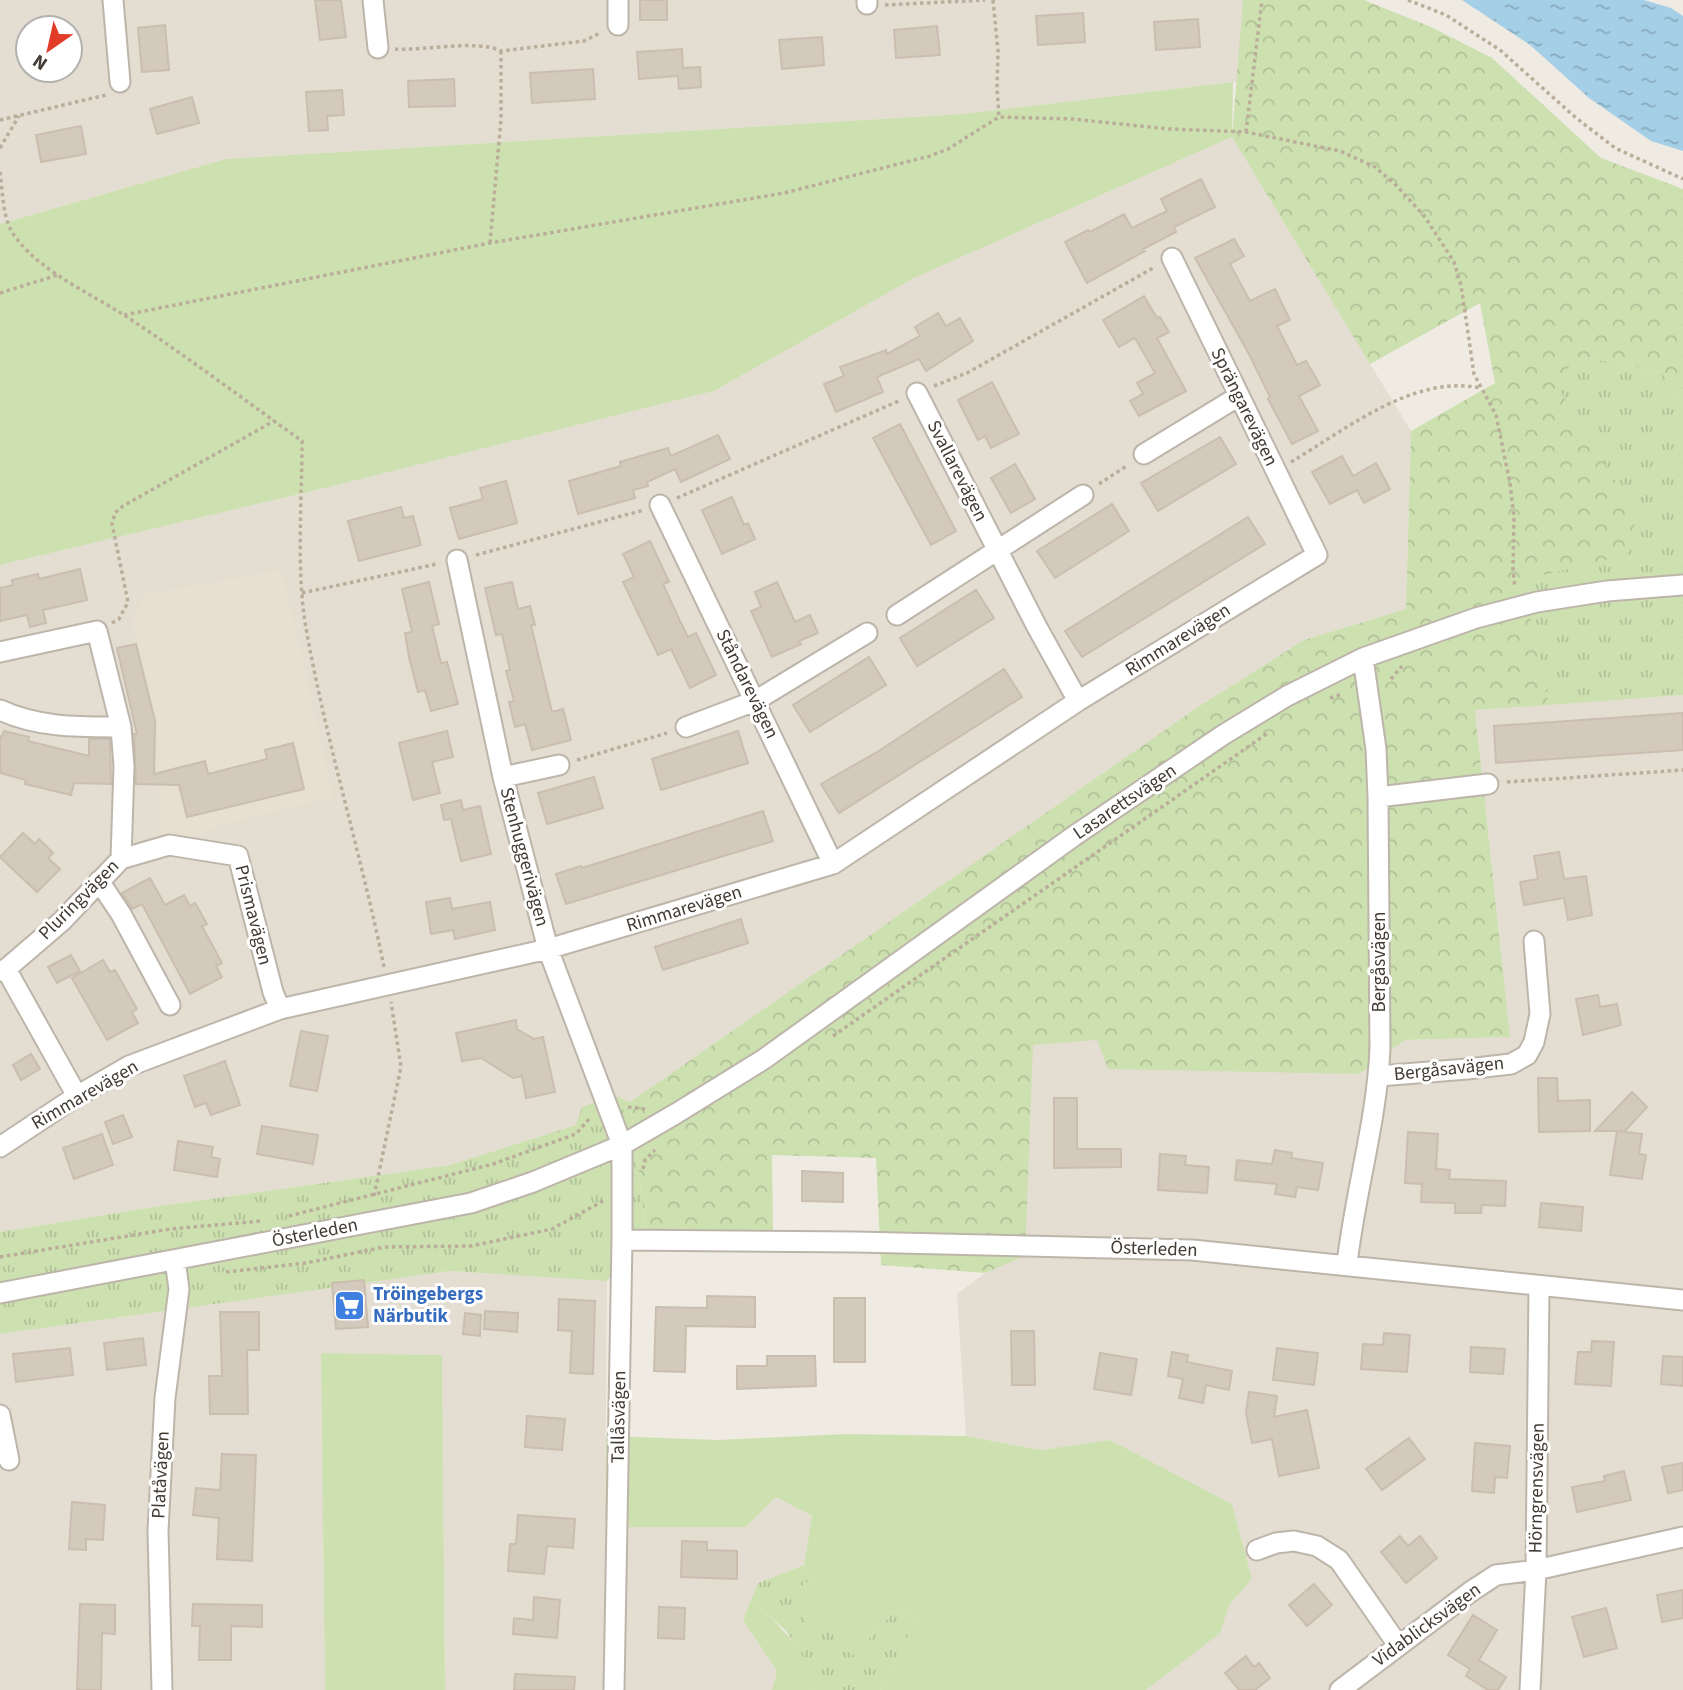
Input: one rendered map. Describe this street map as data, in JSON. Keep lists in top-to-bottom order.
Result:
{
  "streets": {
    "street": [
      "Sprängarevägen",
      "Svallarevägen",
      "Rimmarevägen",
      "Ståndarevägen",
      "Lasarettsvägen",
      "Stenhuggerivägen",
      "Pluringvägen",
      "Prismavägen",
      "Bergåsvägen",
      "Bergåsavägen",
      "Österleden",
      "Tallåsvägen",
      "Platåvägen",
      "Hörngrensvägen",
      "Vidablicksvägen"
    ]
  },
  "crossings": [
    ["Sprängarevägen", "Rimmarevägen"],
    ["Svallarevägen", "Rimmarevägen"],
    ["Rimmarevägen", "Ståndarevägen"],
    ["Rimmarevägen", "Stenhuggerivägen"],
    ["Rimmarevägen", "Prismavägen"],
    ["Lasarettsvägen", "Stenhuggerivägen"],
    ["Lasarettsvägen", "Bergåsvägen"],
    ["Lasarettsvägen", "Österleden"],
    ["Lasarettsvägen", "Tallåsvägen"],
    ["Stenhuggerivägen", "Österleden"],
    ["Stenhuggerivägen", "Tallåsvägen"],
    ["Pluringvägen", "Prismavägen"],
    ["Bergåsvägen", "Bergåsavägen"],
    ["Bergåsvägen", "Österleden"],
    ["Österleden", "Tallåsvägen"],
    ["Österleden", "Platåvägen"],
    ["Österleden", "Hörngrensvägen"],
    ["Hörngrensvägen", "Vidablicksvägen"]
  ],
  "places": {
    "supermarket": ["Tröingebergs Närbutik"]
  },
  "north": "bottom left"
}
